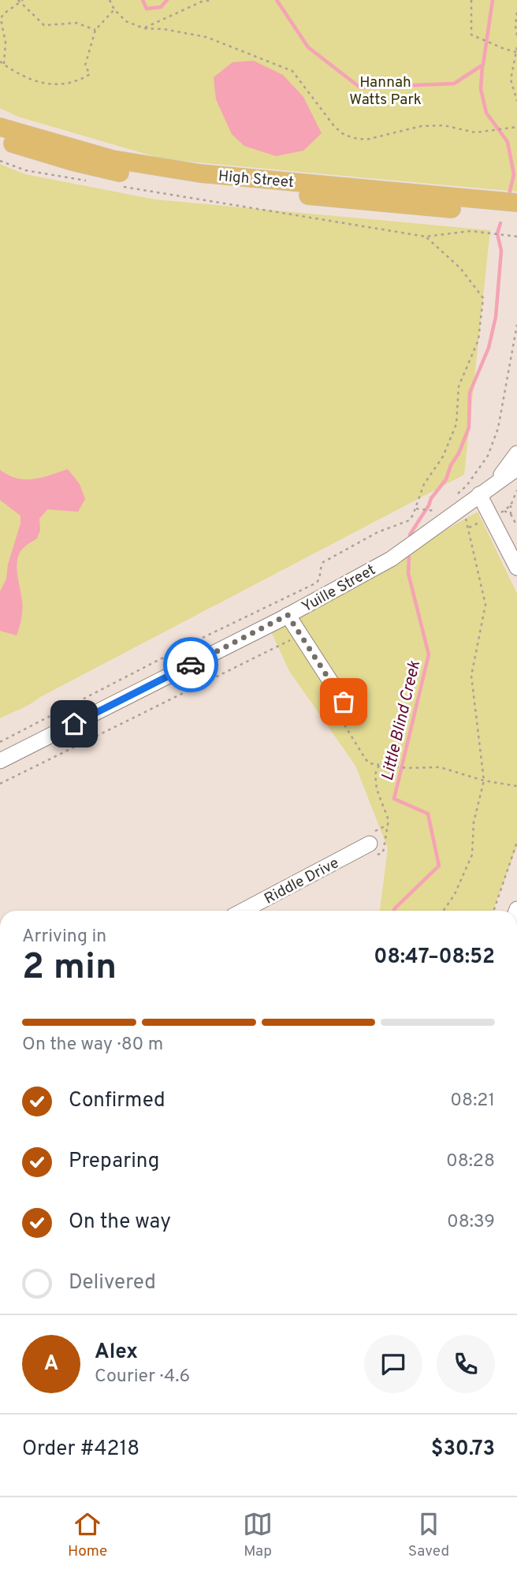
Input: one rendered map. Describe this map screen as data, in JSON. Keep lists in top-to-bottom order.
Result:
{
  "streets": {
    "main road": ["High Street"],
    "street": ["Yuille Street", "Riddle Drive"]
  },
  "water": ["Little Blind Creek"],
  "parks": ["Hannah Watts Park"],
  "page": {
    "heading": ["2 min", "Arriving in", "08:47–08:52"],
    "panel": [
      "Alex",
      "Courier · 4.6",
      "Order #4218",
      "$30.73"
    ],
    "bar": "On the way · 80 m",
    "list": [
      ["Confirmed", "08:21"],
      ["Preparing", "08:28"],
      ["On the way", "08:39"],
      "Delivered"
    ],
    "round": "A",
    "tabs": ["Home", "Map", "Saved"]
  }
}
